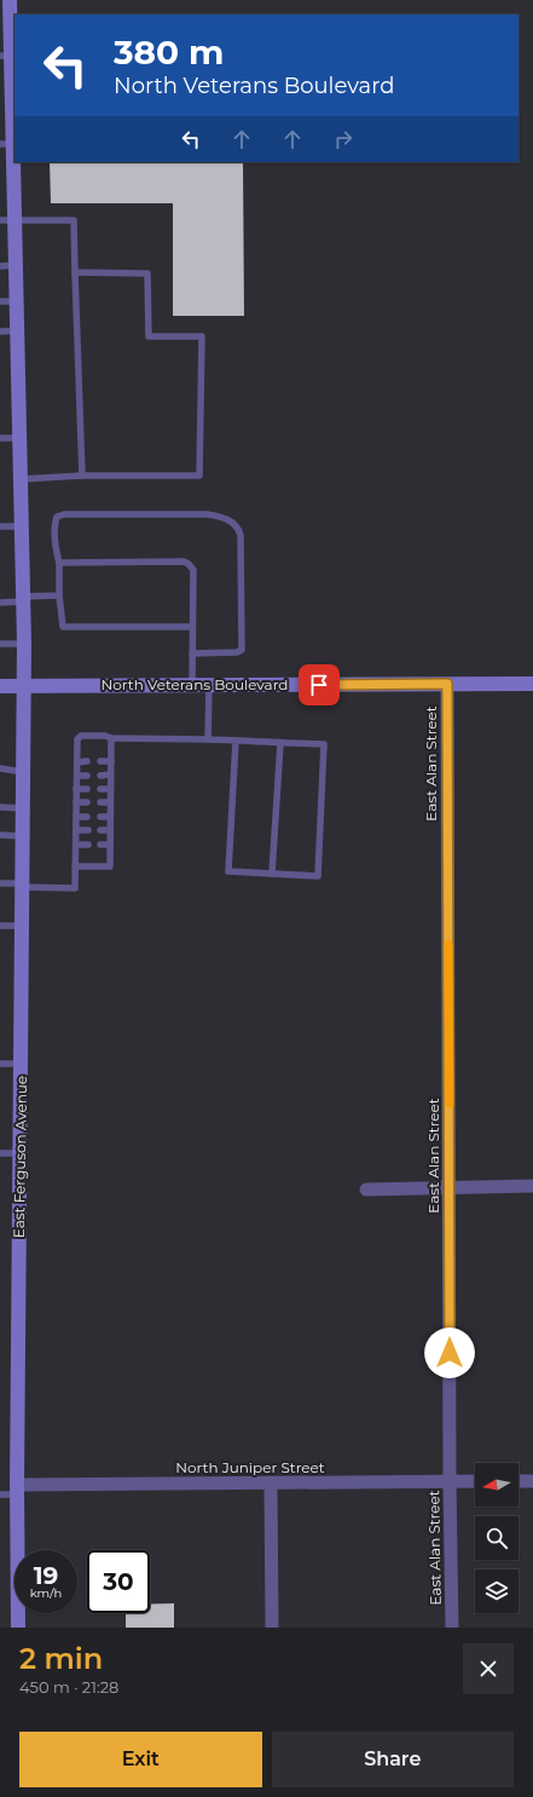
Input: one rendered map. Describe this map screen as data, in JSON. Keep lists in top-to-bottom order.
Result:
{
  "streets": {
    "main road": ["North Veterans Boulevard", "East Ferguson Avenue"],
    "street": ["East Alan Street", "North Juniper Street"]
  },
  "crossings": [
    ["North Veterans Boulevard", "East Alan Street"],
    ["North Veterans Boulevard", "East Ferguson Avenue"],
    ["East Alan Street", "North Juniper Street"],
    ["East Ferguson Avenue", "North Juniper Street"]
  ],
  "north": "left",
  "page": {
    "turn": ["380 m", "North Veterans Boulevard"],
    "speed": "19 km/h",
    "limit": "30",
    "heading": ["2 min", "450 m · 21:28"],
    "buttons": ["Exit", "Share"]
  }
}
